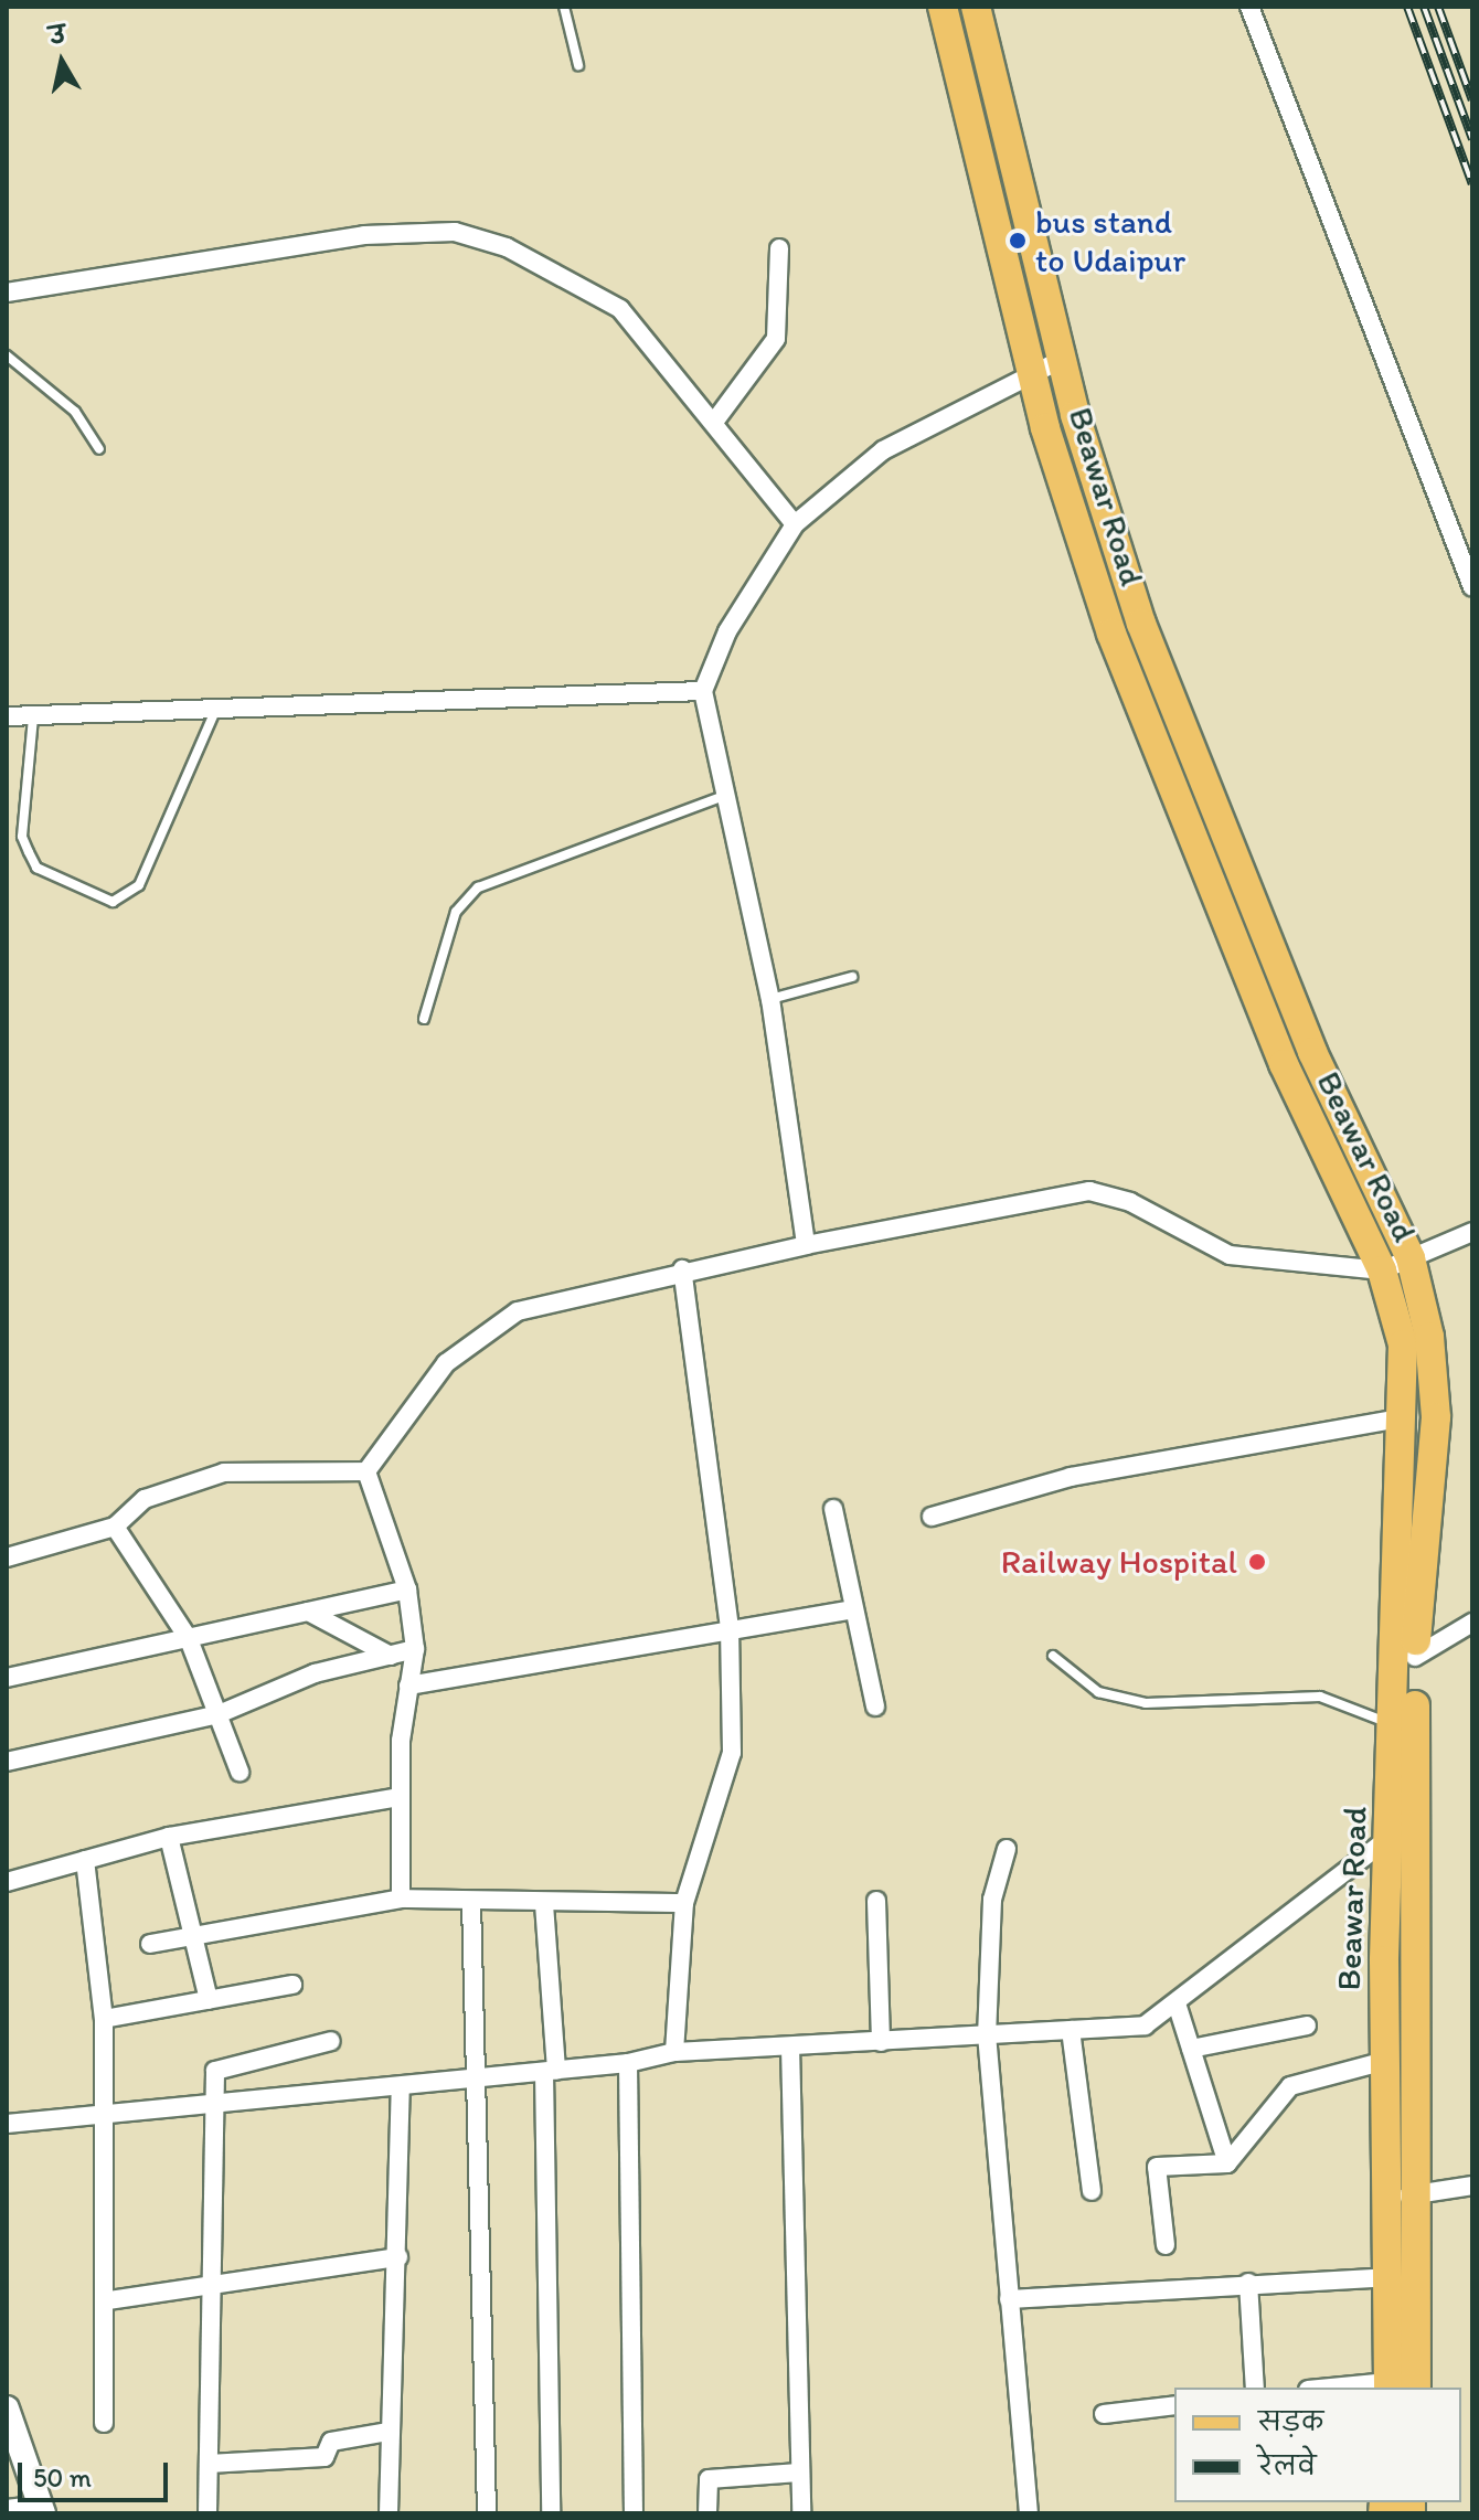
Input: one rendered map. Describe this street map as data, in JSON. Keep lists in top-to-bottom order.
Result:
{
  "streets": {
    "main road": ["Beawar Road"]
  },
  "places": ["bus stand to Udaipur", "Railway Hospital"],
  "legend": ["सड़क", "रेलवे"],
  "scale_bar": "50 m",
  "north": "top"
}
